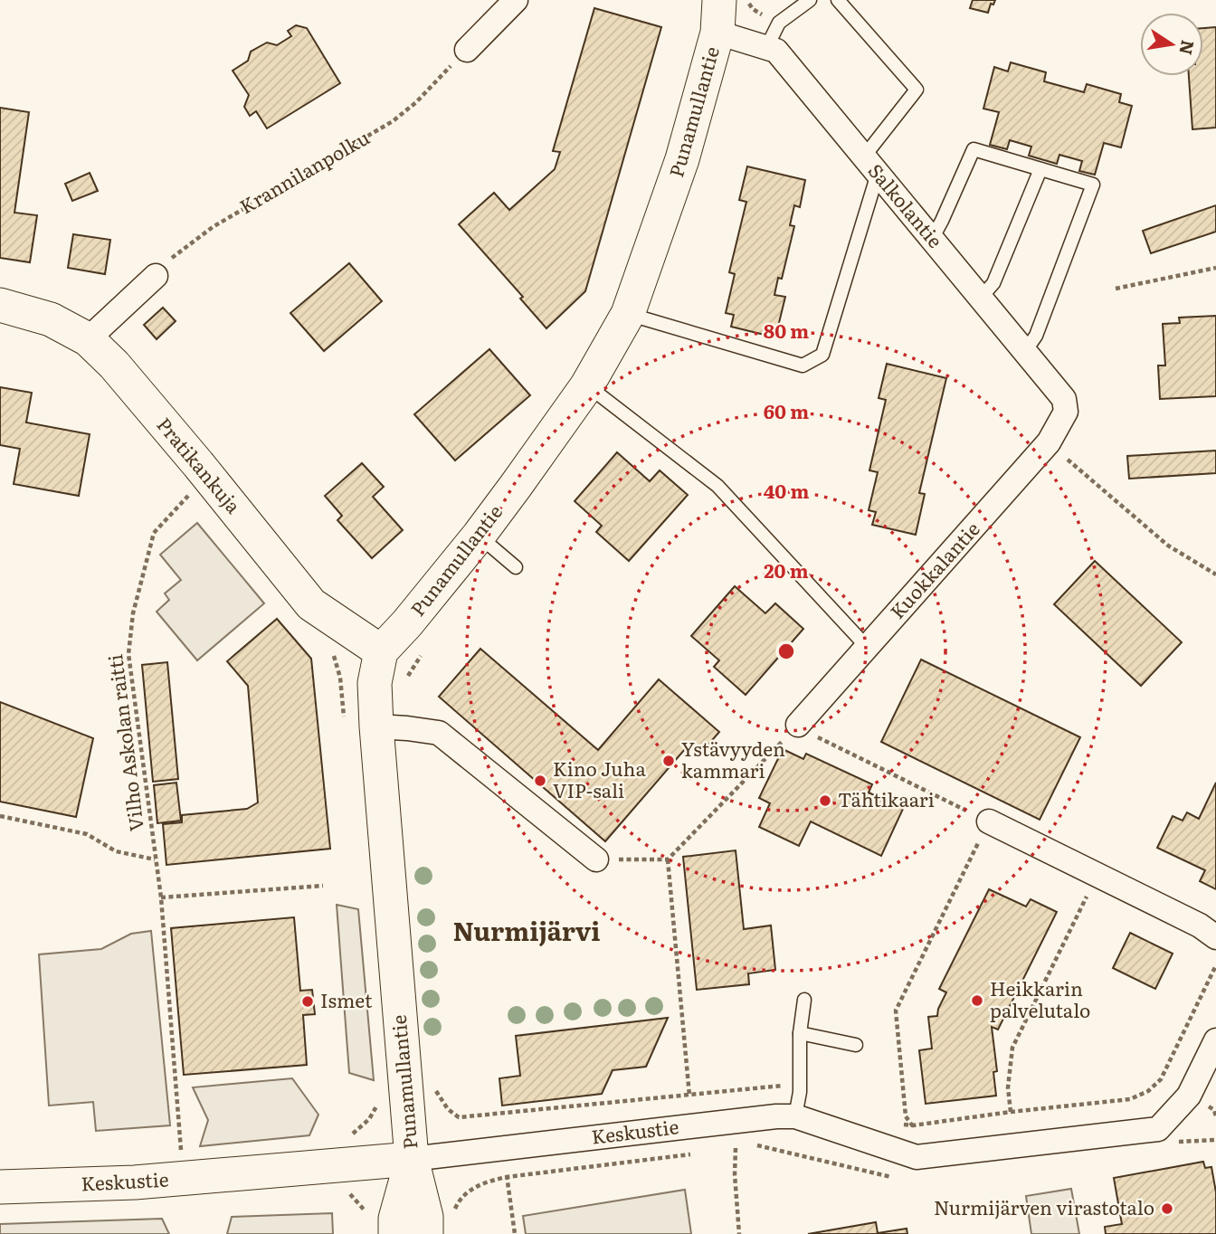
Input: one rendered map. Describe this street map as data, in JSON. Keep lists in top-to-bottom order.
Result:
{
  "streets": {
    "street": [
      "Punamullantie",
      "Salkolantie",
      "Pratikankuja",
      "Kuokkalantie",
      "Keskustie"
    ],
    "path": ["Krannilanpolku", "Vilho Askolan raitti"]
  },
  "crossings": [
    ["Punamullantie", "Salkolantie"],
    ["Punamullantie", "Pratikankuja"],
    ["Punamullantie", "Keskustie"],
    ["Salkolantie", "Kuokkalantie"]
  ],
  "districts": ["Nurmijärvi"],
  "places": [
    "Ystävyyden kammari",
    "Kino Juha VIP-sali",
    "Tähtikaari",
    "Heikkarin palvelutalo",
    "Ismet",
    "Nurmijärven virastotalo"
  ],
  "north": "right",
  "rings": [
    "80 m",
    "60 m",
    "40 m",
    "20 m"
  ]
}
